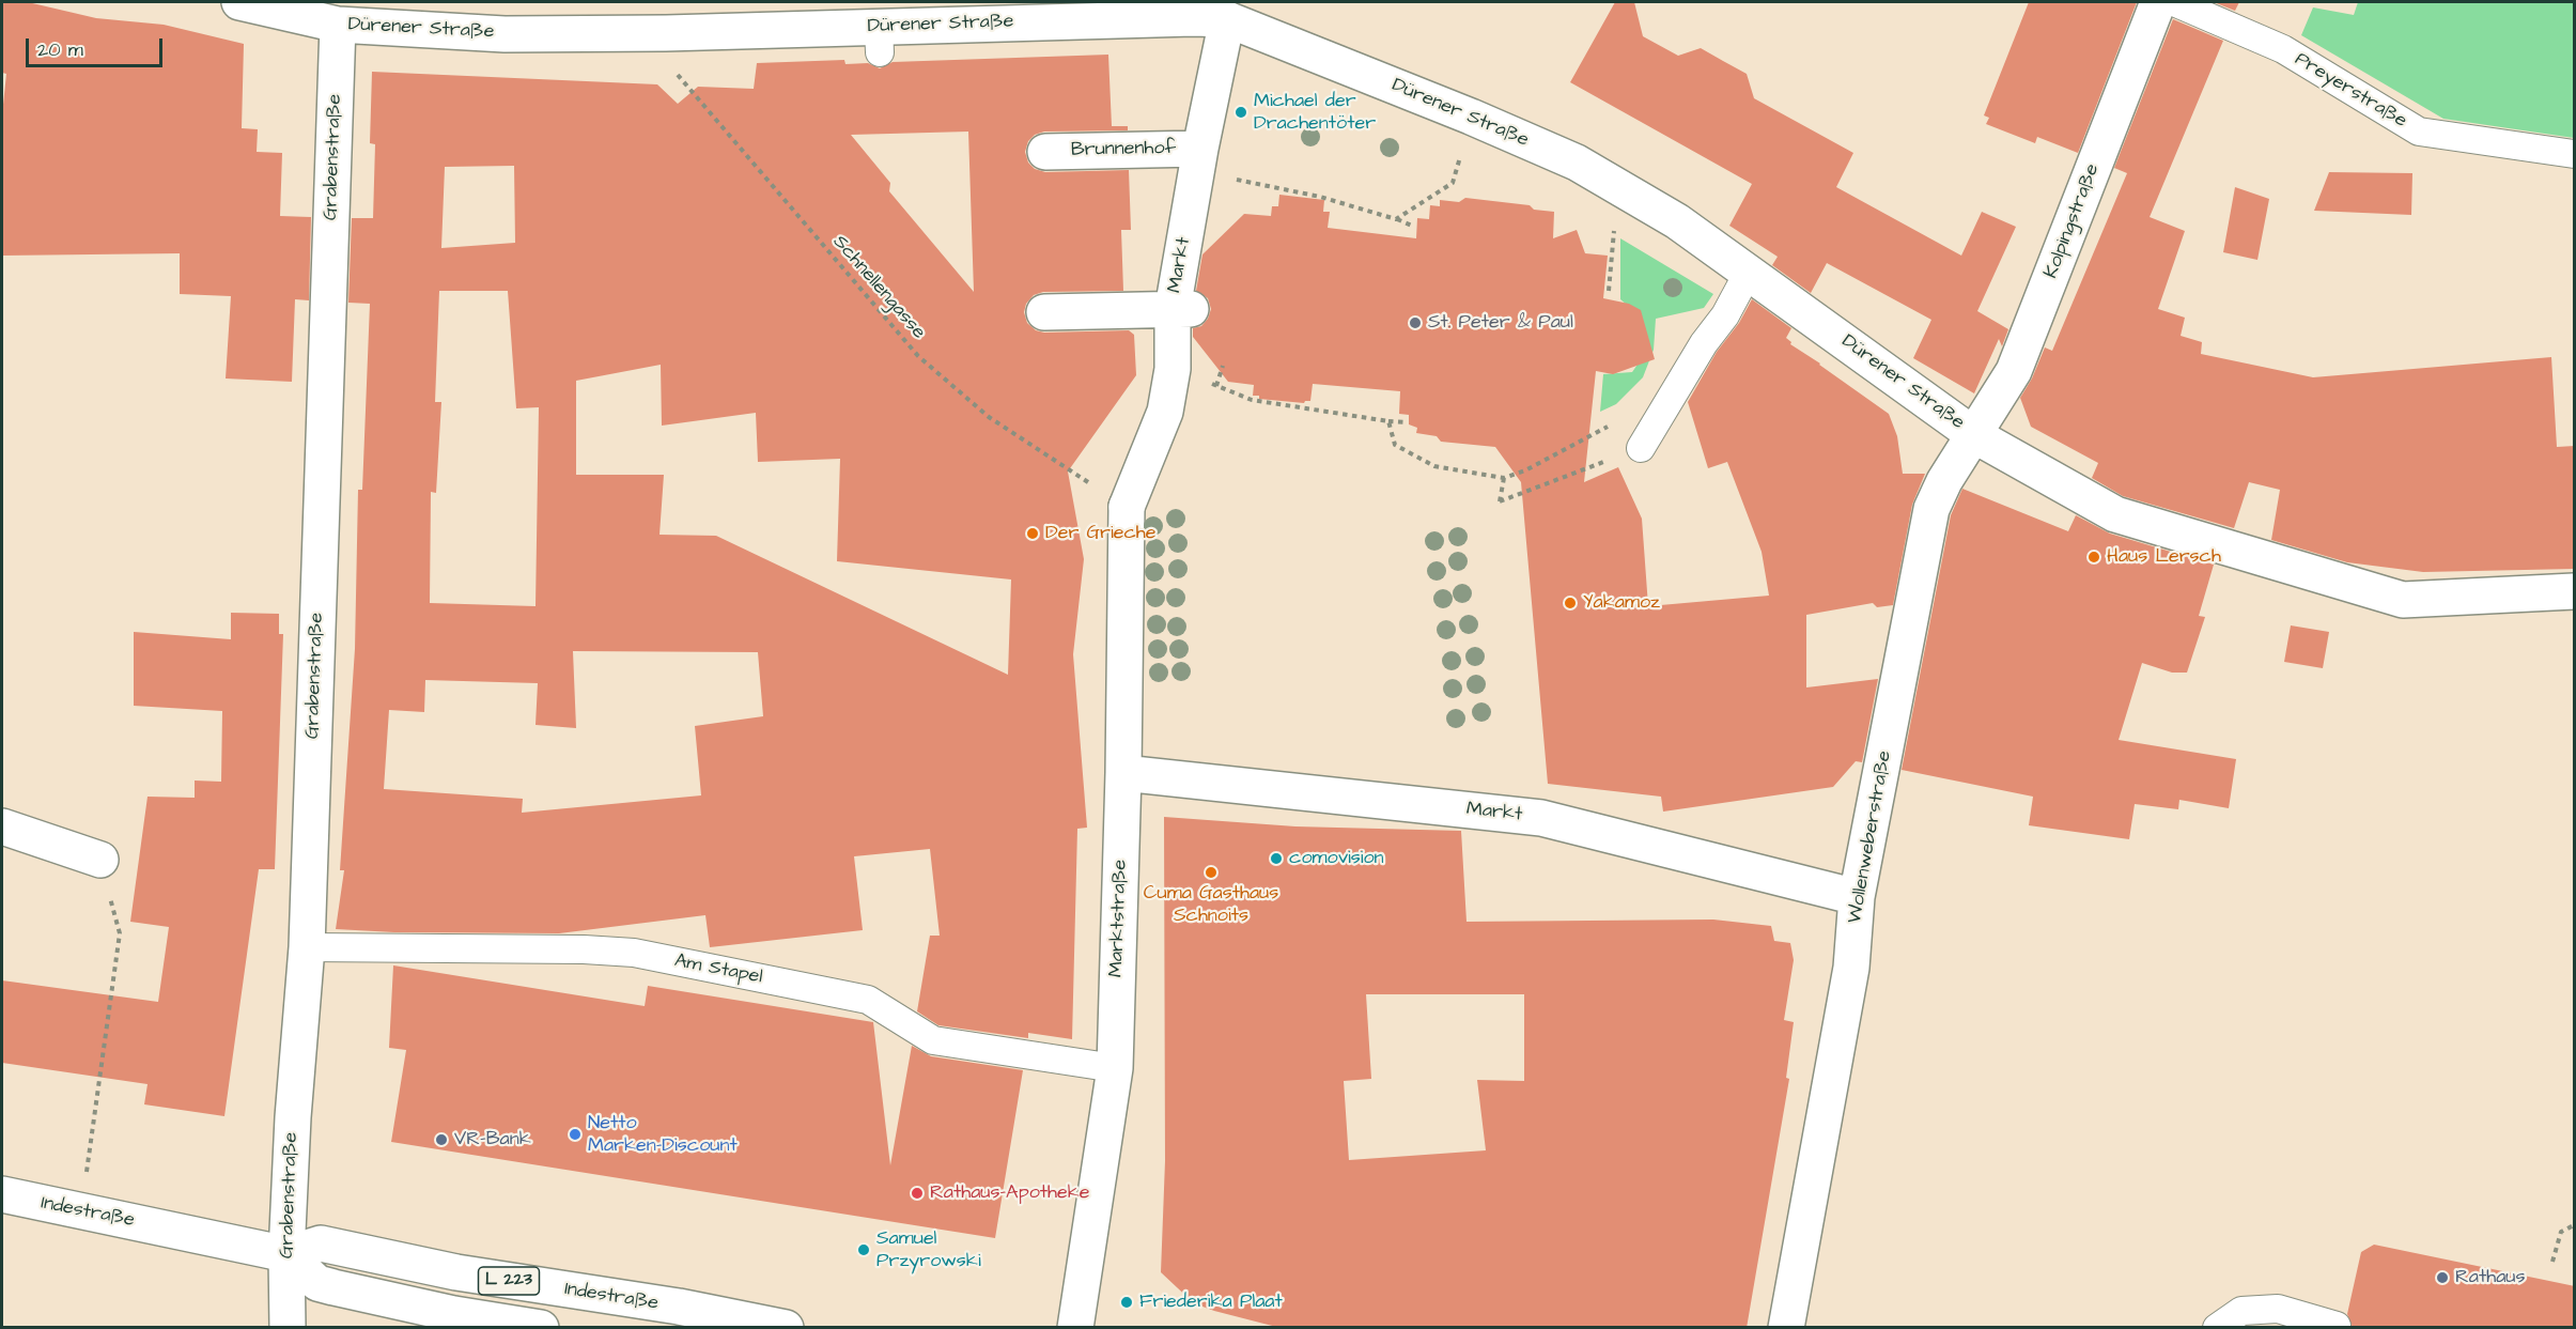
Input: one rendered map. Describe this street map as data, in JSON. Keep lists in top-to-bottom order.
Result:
{
  "streets": {
    "street": [
      "Dürener Straße",
      "Brunnenhof",
      "Grabenstraße",
      "Kolpingstraße",
      "Markt",
      "Wollenweberstraße",
      "Marktstraße",
      "Indestraße",
      "L 223"
    ],
    "lane": ["Preyerstraße", "Am Stapel"],
    "path": ["Schnellengasse"]
  },
  "crossings": [
    ["Dürener Straße", "Grabenstraße"],
    ["Dürener Straße", "Kolpingstraße"],
    ["Dürener Straße", "Markt"],
    ["Dürener Straße", "Schnellengasse"],
    ["Dürener Straße", "Wollenweberstraße"],
    ["Brunnenhof", "Markt"],
    ["Grabenstraße", "Am Stapel"],
    ["Grabenstraße", "Indestraße"],
    ["Grabenstraße", "L 223"],
    ["Kolpingstraße", "Wollenweberstraße"],
    ["Markt", "Schnellengasse"],
    ["Markt", "Wollenweberstraße"],
    ["Markt", "Marktstraße"],
    ["Schnellengasse", "Marktstraße"],
    ["Marktstraße", "Am Stapel"],
    ["Indestraße", "L 223"]
  ],
  "places": [
    "Michael der Drachentöter",
    "St. Peter & Paul",
    "Der Grieche",
    "Haus Lersch",
    "Yakamoz",
    "comovision",
    "Cuma Gasthaus Schnoits",
    "Netto Marken-Discount",
    "VR-Bank",
    "Rathaus-Apotheke",
    "Samuel Przyrowski",
    "Rathaus",
    "Friederika Plaat"
  ],
  "scale_bar": "20 m"
}
